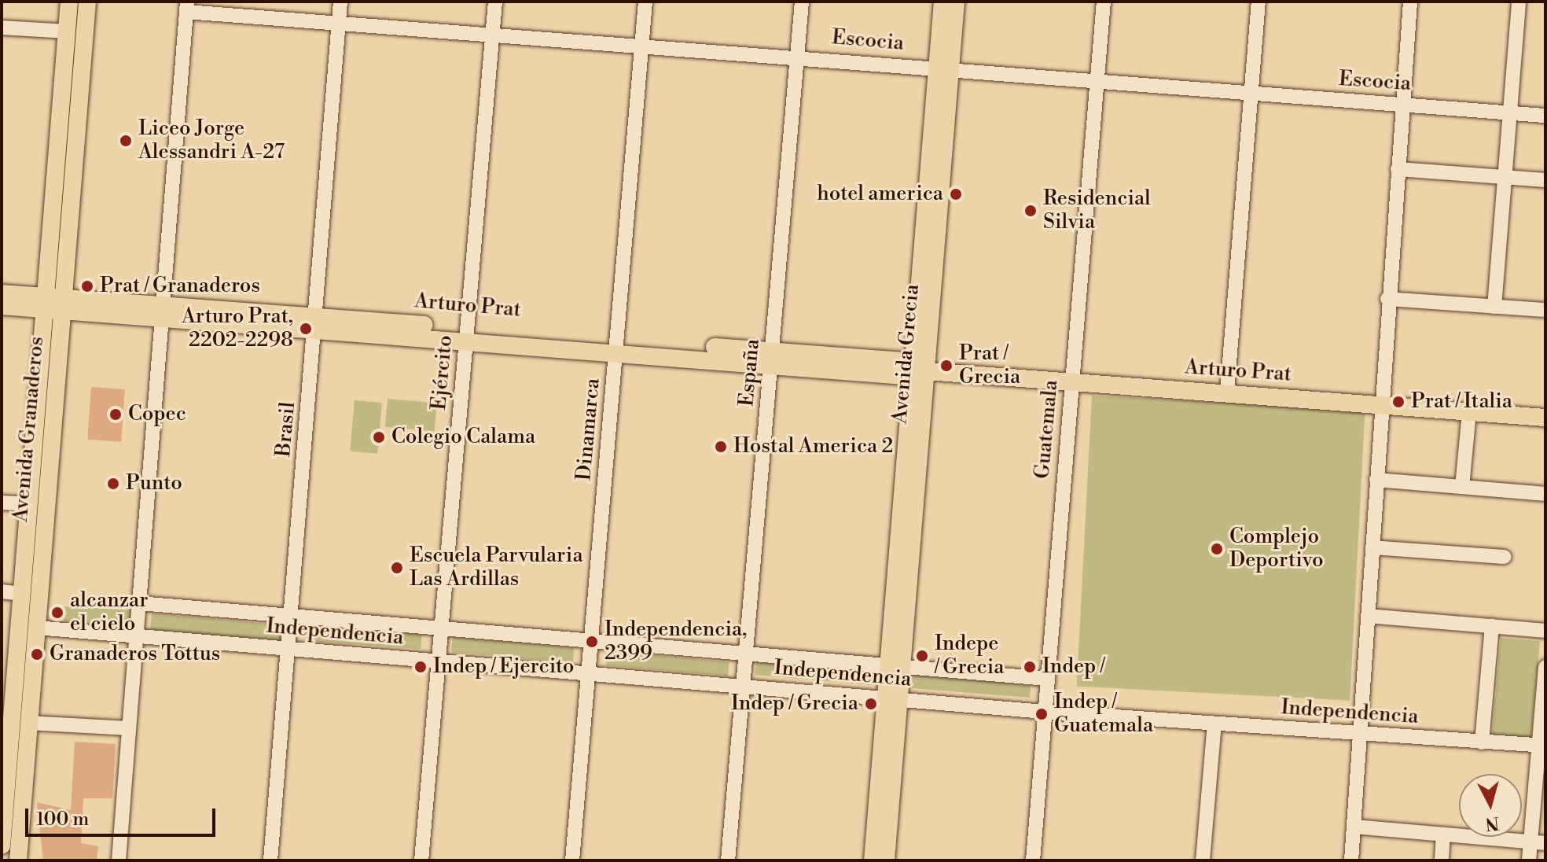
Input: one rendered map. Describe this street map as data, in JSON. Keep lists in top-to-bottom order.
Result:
{
  "streets": {
    "main road": ["Arturo Prat", "Avenida Grecia", "Avenida Granaderos"],
    "street": [
      "Escocia",
      "Ejército",
      "España",
      "Brasil",
      "Dinamarca",
      "Guatemala",
      "Independencia"
    ]
  },
  "crossings": [
    ["Escocia", "Avenida Grecia"],
    ["Escocia", "Ejército"],
    ["Escocia", "España"],
    ["Escocia", "Brasil"],
    ["Escocia", "Dinamarca"],
    ["Escocia", "Guatemala"],
    ["Arturo Prat", "Avenida Grecia"],
    ["Arturo Prat", "Ejército"],
    ["Arturo Prat", "España"],
    ["Arturo Prat", "Avenida Granaderos"],
    ["Arturo Prat", "Brasil"],
    ["Arturo Prat", "Dinamarca"],
    ["Arturo Prat", "Guatemala"],
    ["Avenida Grecia", "Independencia"],
    ["Ejército", "Independencia"],
    ["España", "Independencia"],
    ["Avenida Granaderos", "Independencia"],
    ["Brasil", "Independencia"],
    ["Dinamarca", "Independencia"],
    ["Guatemala", "Independencia"]
  ],
  "places": [
    "Liceo Jorge Alessandri A-27",
    "hotel america",
    "Residencial Silvia",
    "Prat / Granaderos",
    "Arturo Prat, 2202-2298",
    "Prat / Grecia",
    "Prat / Italia",
    "Copec",
    "Colegio Calama",
    "Hostal America 2",
    "Punto",
    "Complejo Deportivo",
    "Escuela Parvularia Las Ardillas",
    "alcanzar el cielo",
    "Independencia, 2399",
    "Granaderos Tottus",
    "Indepe / Grecia",
    "Indep / Ejercito",
    "Indep /",
    "Indep / Grecia",
    "Indep / Guatemala"
  ],
  "scale_bar": "100 m",
  "north": "bottom"
}
